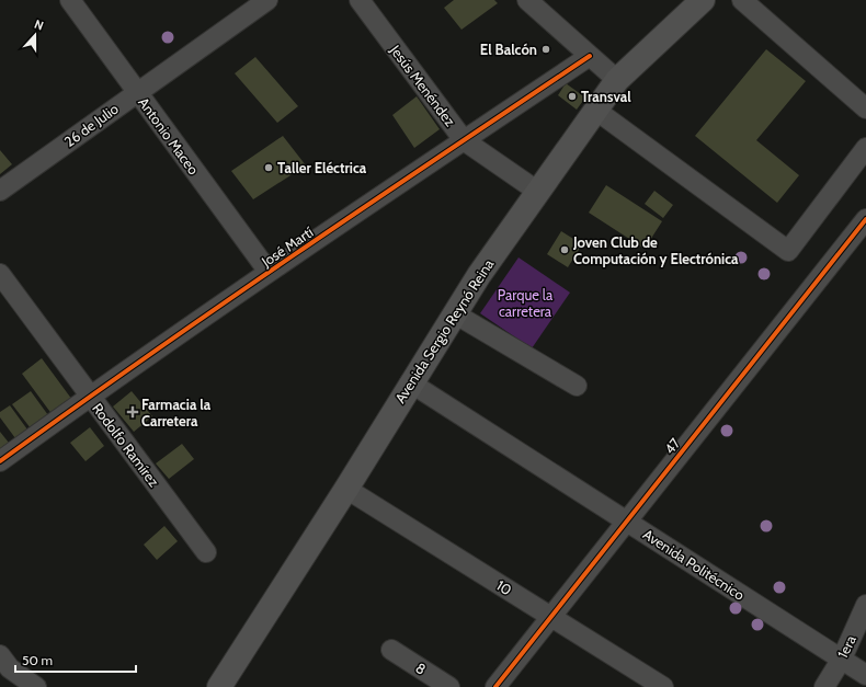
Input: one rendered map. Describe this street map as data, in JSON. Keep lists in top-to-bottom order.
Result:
{
  "streets": {
    "main road": ["Avenida Sergio Reynó Reina"],
    "street": [
      "Jesús Menéndez",
      "26 de Julio",
      "Antonio Maceo",
      "José Martí",
      "Rodolfo Ramírez",
      "47",
      "Avenida Politécnico",
      "10",
      "1era",
      "8"
    ]
  },
  "crossings": [
    ["Jesús Menéndez", "José Martí"],
    ["Jesús Menéndez", "Avenida Sergio Reynó Reina"],
    ["26 de Julio", "Antonio Maceo"],
    ["Antonio Maceo", "José Martí"],
    ["José Martí", "Rodolfo Ramírez"],
    ["Avenida Sergio Reynó Reina", "Avenida Politécnico"],
    ["Avenida Sergio Reynó Reina", "10"],
    ["47", "Avenida Politécnico"],
    ["47", "10"],
    ["Avenida Politécnico", "1era"]
  ],
  "parks": ["Parque la carretera"],
  "places": {
    "other": [
      "El Balcón",
      "Transval",
      "Taller Eléctrica",
      "Joven Club de Computación y Electrónica"
    ],
    "health": ["Farmacia la Carretera"]
  },
  "scale_bar": "50 m",
  "north": "top"
}
